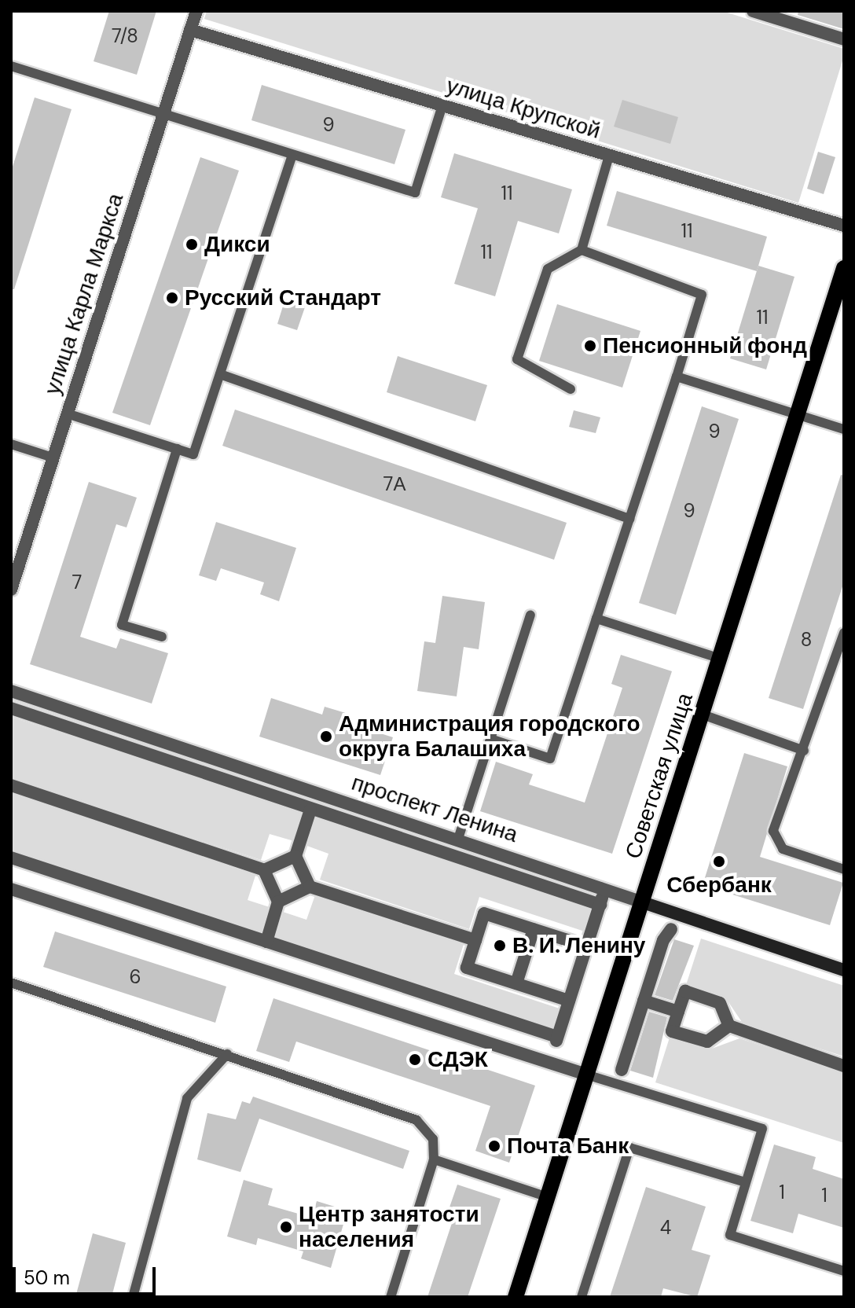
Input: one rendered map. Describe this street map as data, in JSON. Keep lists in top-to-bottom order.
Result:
{
  "streets": {
    "main road": ["Советская улица", "проспект Ленина"],
    "street": ["улица Крупской", "улица Карла Маркса"]
  },
  "crossings": [
    ["улица Крупской", "улица Карла Маркса"],
    ["Советская улица", "проспект Ленина"]
  ],
  "places": [
    "Дикси",
    "Русский Стандарт",
    "Пенсионный фонд",
    "Администрация городского округа Балашиха",
    "Сбербанк",
    "В. И. Ленину",
    "СДЭК",
    "Почта Банк",
    "Центр занятости населения"
  ],
  "house_numbers": [
    "7/8",
    "9",
    "11",
    "11",
    "11",
    "11",
    "9",
    "7А",
    "9",
    "7",
    "8",
    "6",
    "1",
    "1",
    "4"
  ],
  "scale_bar": "50 m"
}
